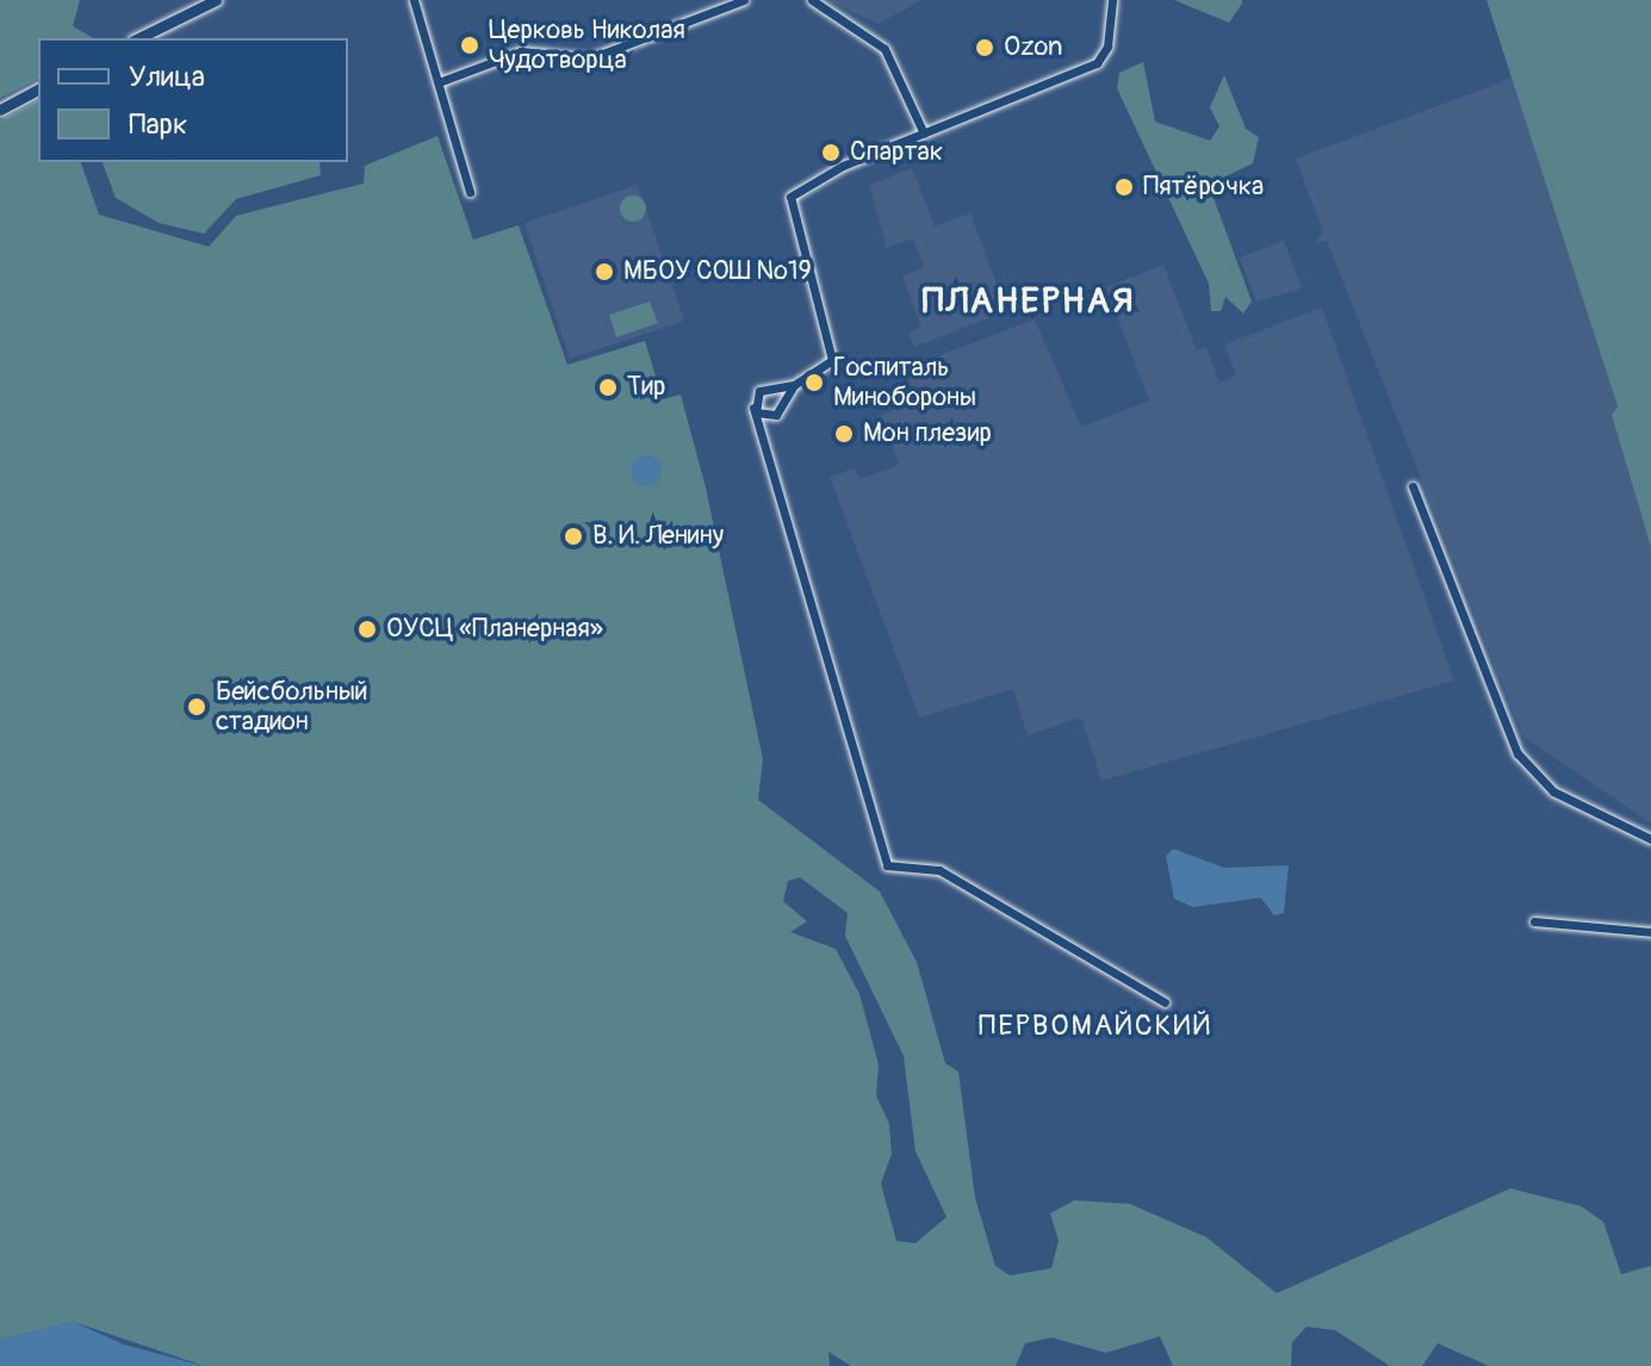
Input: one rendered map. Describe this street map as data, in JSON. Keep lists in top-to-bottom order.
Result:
{
  "districts": ["ПЛАНЕРНАЯ", "ПЕРВОМАЙСКИЙ"],
  "places": [
    "Церковь Николая Чудотворца",
    "Ozon",
    "Спартак",
    "Пятёрочка",
    "МБОУ СОШ №19",
    "Госпиталь Минобороны",
    "Тир",
    "Мон плезир",
    "В. И. Ленину",
    "ОУСЦ «Планерная»",
    "Бейсбольный стадион"
  ],
  "legend": ["Улица", "Парк"]
}
